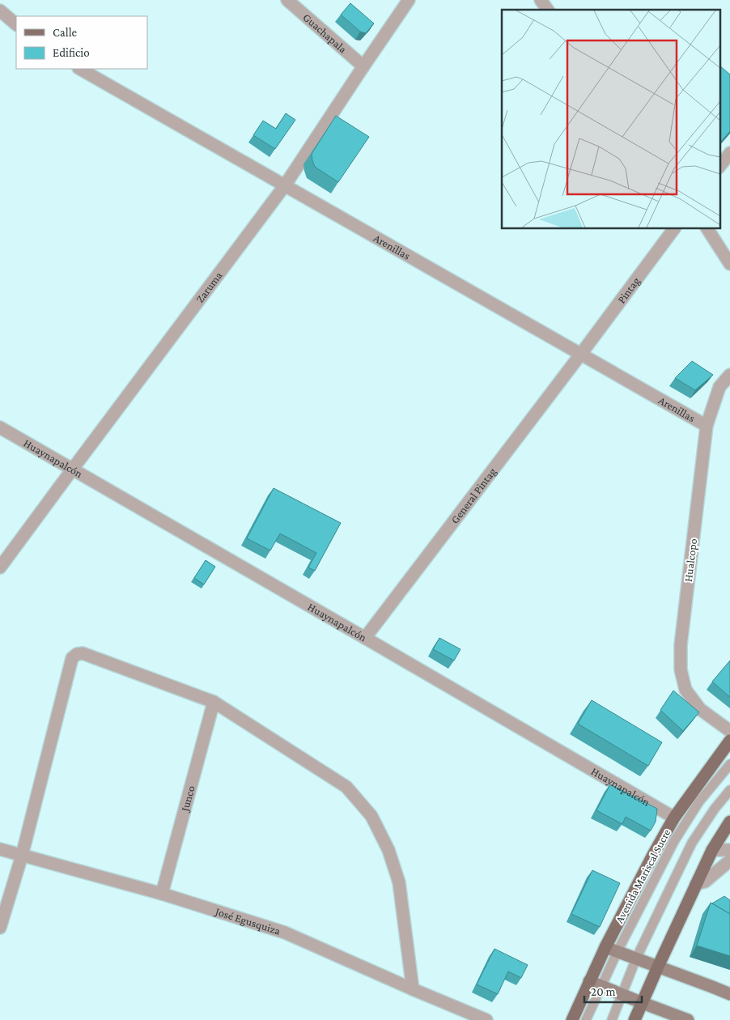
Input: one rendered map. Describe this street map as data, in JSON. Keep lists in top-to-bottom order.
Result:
{
  "streets": {
    "main road": ["Avenida Mariscal Sucre"],
    "street": [
      "Guachapala",
      "Arenillas",
      "Zaruma",
      "Pintag",
      "Huaynapalcón",
      "General Pintag",
      "Hualcopo",
      "Junco",
      "José Egusquiza"
    ]
  },
  "crossings": [
    ["Guachapala", "Zaruma"],
    ["Arenillas", "Zaruma"],
    ["Arenillas", "Pintag"],
    ["Arenillas", "General Pintag"],
    ["Arenillas", "Hualcopo"],
    ["Zaruma", "Huaynapalcón"],
    ["Pintag", "General Pintag"],
    ["Huaynapalcón", "General Pintag"],
    ["Huaynapalcón", "Avenida Mariscal Sucre"],
    ["Junco", "José Egusquiza"]
  ],
  "legend": ["Calle", "Edificio"],
  "scale_bar": "20 m"
}
